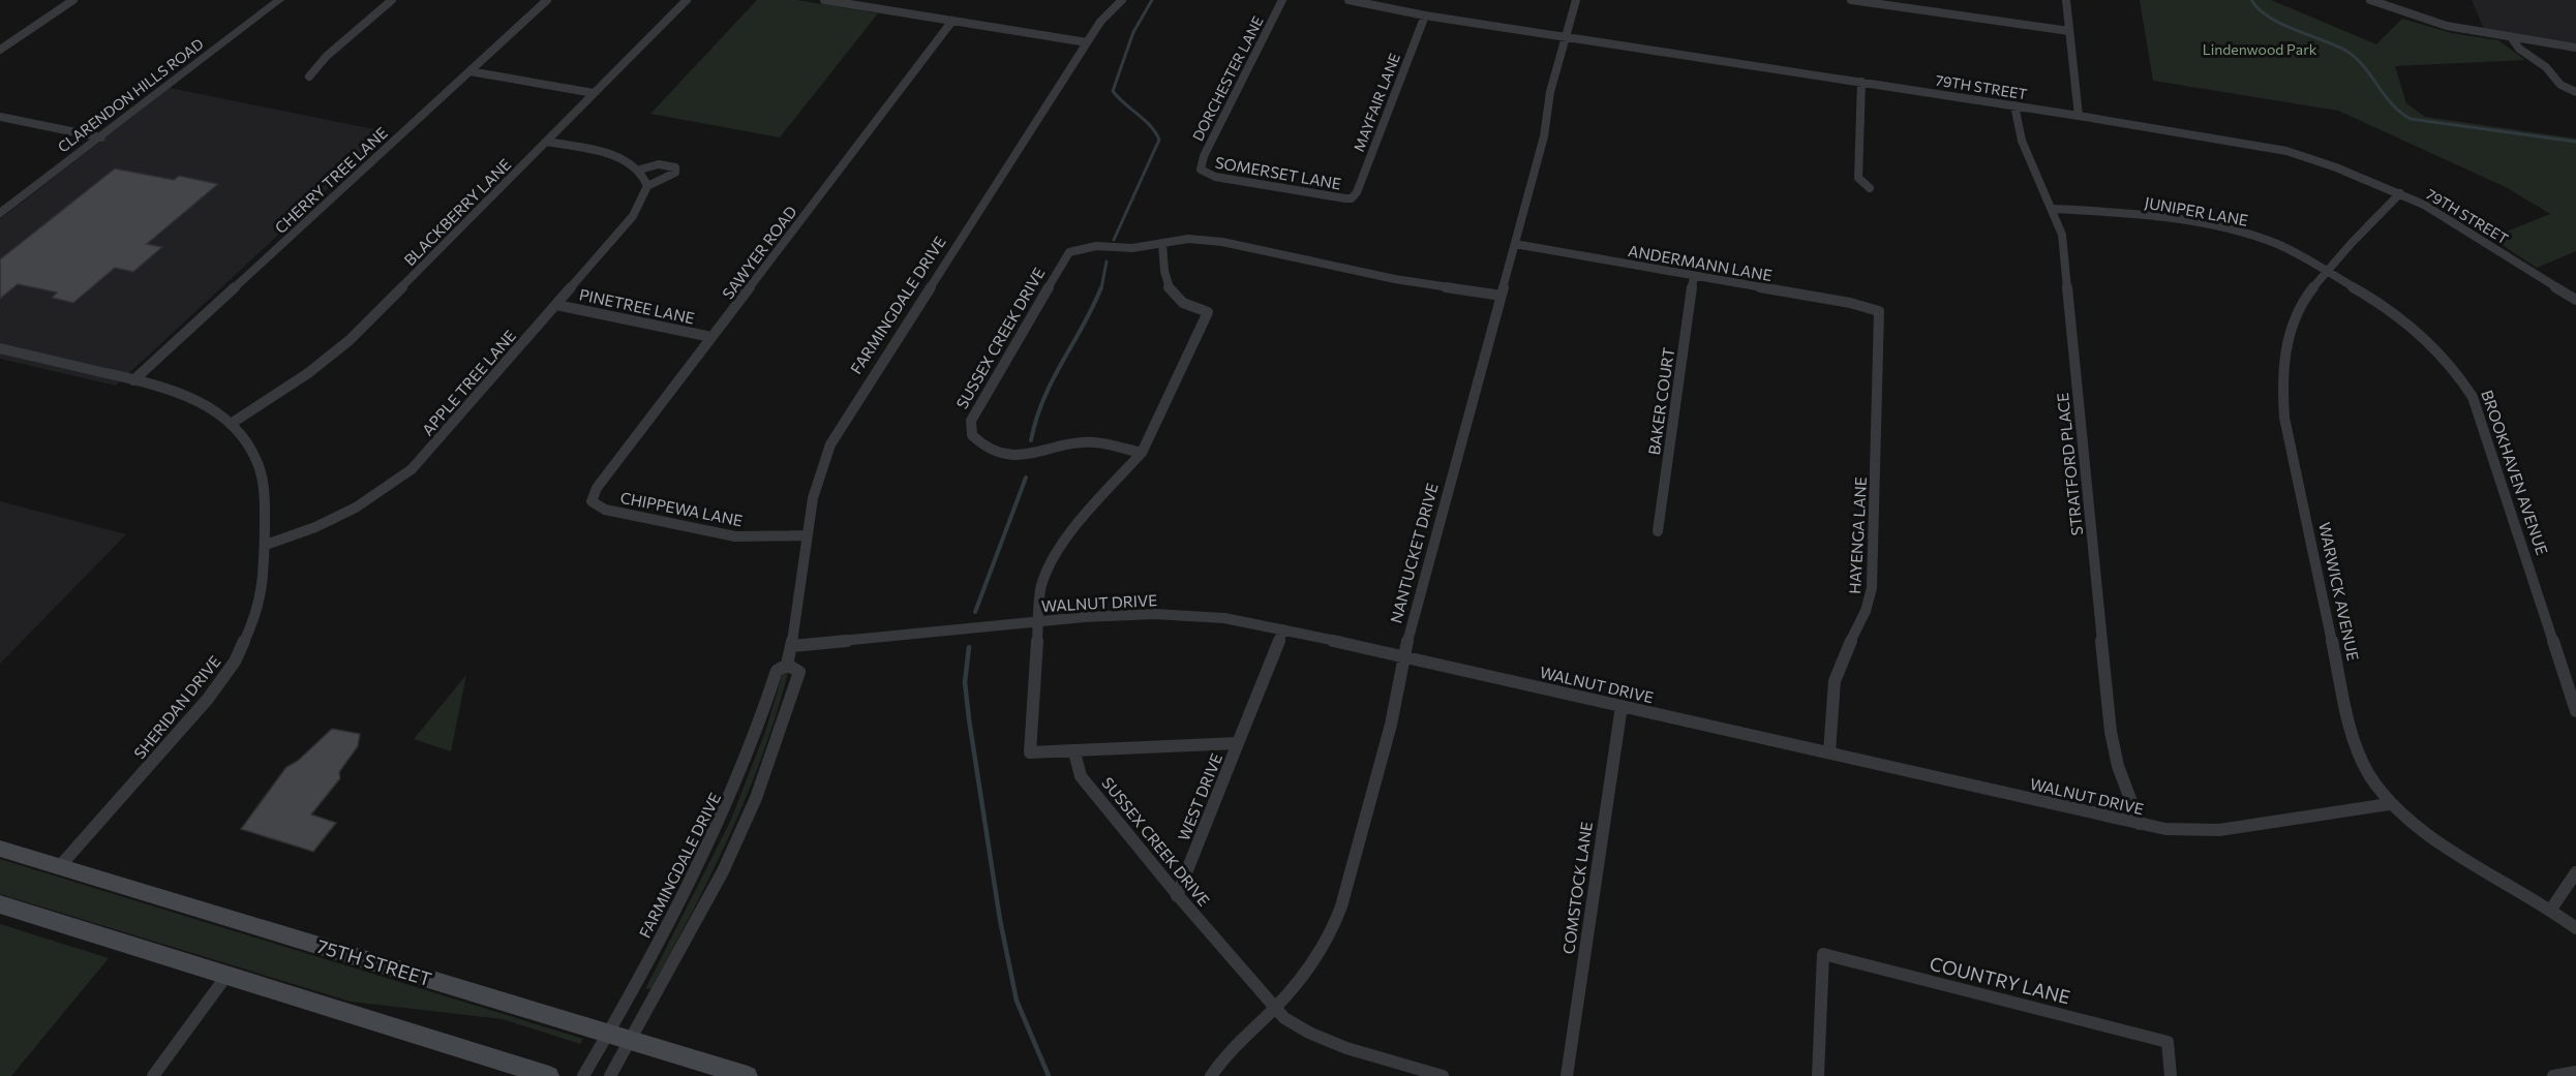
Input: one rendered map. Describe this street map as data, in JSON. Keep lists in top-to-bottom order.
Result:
{
  "streets": {
    "main road": ["75TH STREET"],
    "street": [
      "DORCHESTER LANE",
      "79TH STREET",
      "CLARENDON HILLS ROAD",
      "MAYFAIR LANE",
      "SOMERSET LANE",
      "CHERRY TREE LANE",
      "JUNIPER LANE",
      "BLACKBERRY LANE",
      "SAWYER ROAD",
      "ANDERMANN LANE",
      "FARMINGDALE DRIVE",
      "PINETREE LANE",
      "SUSSEX CREEK DRIVE",
      "APPLE TREE LANE",
      "BAKER COURT",
      "STRATFORD PLACE",
      "BROOKHAVEN AVENUE",
      "CHIPPEWA LANE",
      "HAYENGA LANE",
      "NANTUCKET DRIVE",
      "WARWICK AVENUE",
      "WALNUT DRIVE",
      "SHERIDAN DRIVE",
      "WEST DRIVE",
      "COMSTOCK LANE",
      "COUNTRY LANE"
    ]
  },
  "crossings": [
    ["DORCHESTER LANE", "SOMERSET LANE"],
    ["79TH STREET", "MAYFAIR LANE"],
    ["79TH STREET", "STRATFORD PLACE"],
    ["79TH STREET", "NANTUCKET DRIVE"],
    ["79TH STREET", "WARWICK AVENUE"],
    ["MAYFAIR LANE", "SOMERSET LANE"],
    ["CHERRY TREE LANE", "SHERIDAN DRIVE"],
    ["JUNIPER LANE", "STRATFORD PLACE"],
    ["JUNIPER LANE", "BROOKHAVEN AVENUE"],
    ["JUNIPER LANE", "WARWICK AVENUE"],
    ["BLACKBERRY LANE", "SHERIDAN DRIVE"],
    ["SAWYER ROAD", "PINETREE LANE"],
    ["SAWYER ROAD", "CHIPPEWA LANE"],
    ["ANDERMANN LANE", "BAKER COURT"],
    ["ANDERMANN LANE", "HAYENGA LANE"],
    ["ANDERMANN LANE", "NANTUCKET DRIVE"],
    ["FARMINGDALE DRIVE", "CHIPPEWA LANE"],
    ["FARMINGDALE DRIVE", "WALNUT DRIVE"],
    ["FARMINGDALE DRIVE", "75TH STREET"],
    ["PINETREE LANE", "APPLE TREE LANE"],
    ["SUSSEX CREEK DRIVE", "NANTUCKET DRIVE"],
    ["SUSSEX CREEK DRIVE", "WEST DRIVE"],
    ["APPLE TREE LANE", "SHERIDAN DRIVE"],
    ["STRATFORD PLACE", "WALNUT DRIVE"],
    ["BROOKHAVEN AVENUE", "WARWICK AVENUE"],
    ["HAYENGA LANE", "WALNUT DRIVE"],
    ["NANTUCKET DRIVE", "WALNUT DRIVE"],
    ["WARWICK AVENUE", "WALNUT DRIVE"],
    ["WALNUT DRIVE", "WEST DRIVE"],
    ["WALNUT DRIVE", "COMSTOCK LANE"],
    ["SHERIDAN DRIVE", "75TH STREET"]
  ],
  "parks": ["Lindenwood Park"]
}
